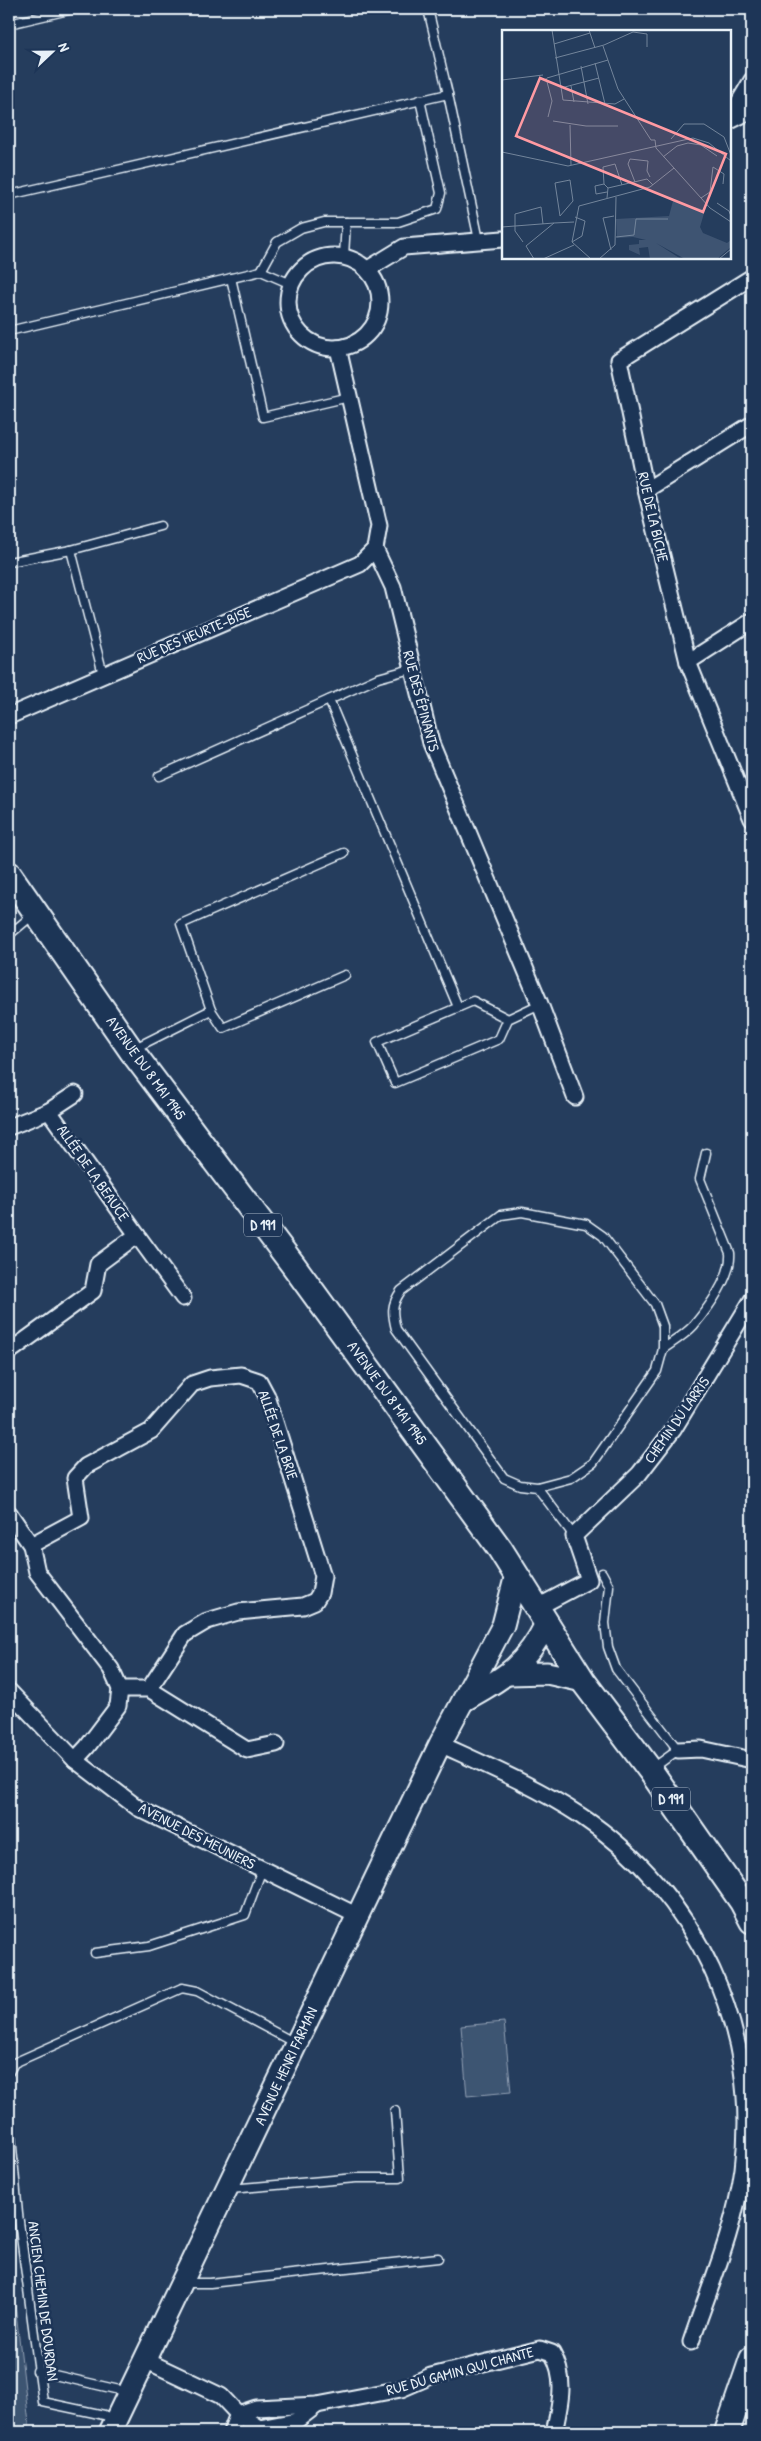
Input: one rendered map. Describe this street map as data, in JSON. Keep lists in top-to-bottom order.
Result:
{
  "streets": {
    "main road": ["AVENUE DU 8 MAI 1945", "D 191"],
    "street": [
      "RUE DE LA BICHE",
      "RUE DES HEURTE-BISE",
      "RUE DES ÉPINANTS",
      "ALLÉE DE LA BEAUCE",
      "CHEMIN DU LARRIS",
      "ALLÉE DE LA BRIE",
      "AVENUE DES MEUNIERS",
      "AVENUE HENRI FARMAN",
      "RUE DU GAMIN QUI CHANTE"
    ],
    "lane": ["ANCIEN CHEMIN DE DOURDAN"]
  },
  "crossings": [
    ["RUE DES HEURTE-BISE", "RUE DES ÉPINANTS"],
    ["AVENUE DU 8 MAI 1945", "AVENUE HENRI FARMAN"],
    ["AVENUE DES MEUNIERS", "AVENUE HENRI FARMAN"],
    ["AVENUE HENRI FARMAN", "ANCIEN CHEMIN DE DOURDAN"],
    ["AVENUE HENRI FARMAN", "RUE DU GAMIN QUI CHANTE"]
  ],
  "north": "right"
}
